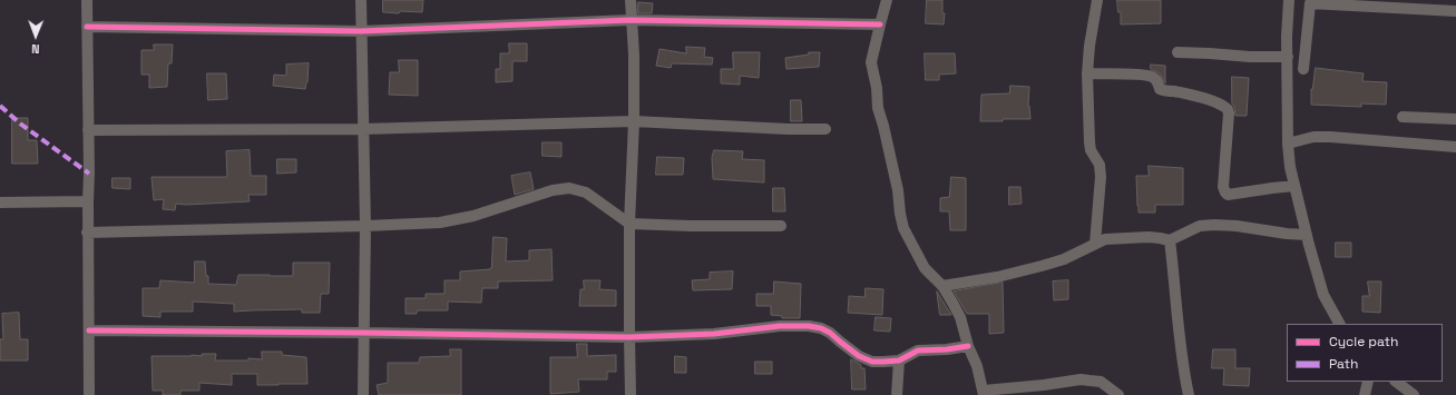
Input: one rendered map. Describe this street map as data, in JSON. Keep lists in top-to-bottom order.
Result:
{
  "legend": ["Cycle path", "Path"],
  "north": "bottom"
}
